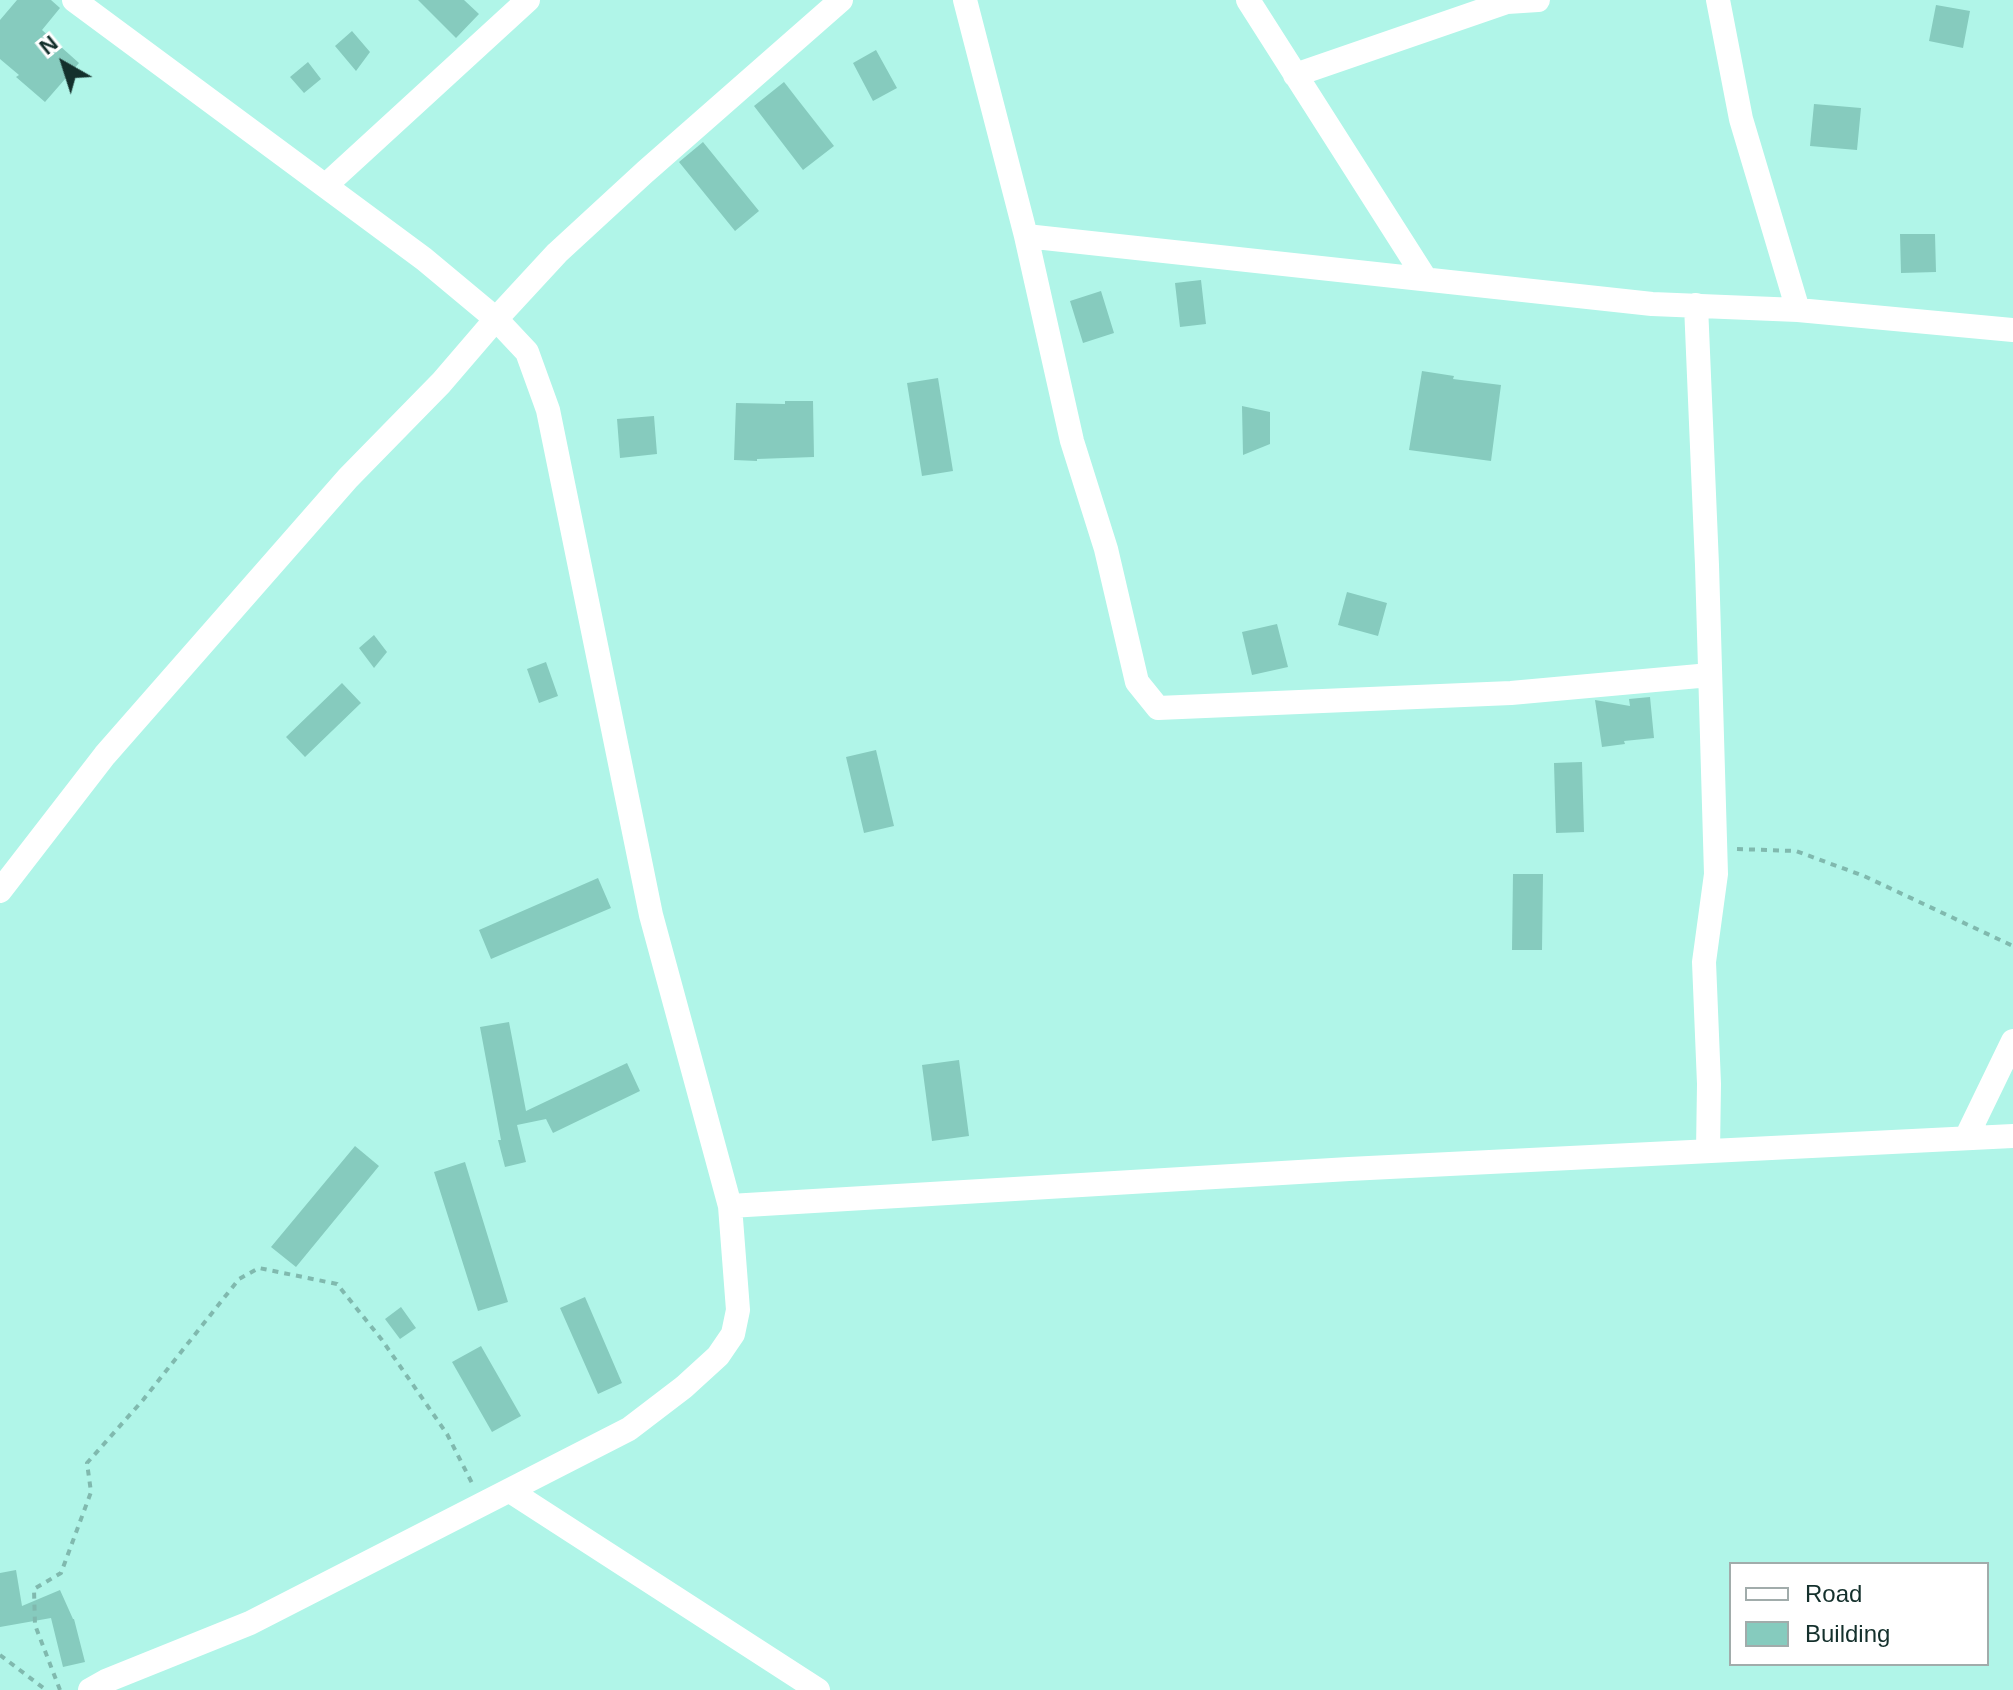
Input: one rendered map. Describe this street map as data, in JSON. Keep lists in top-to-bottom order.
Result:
{
  "legend": ["Road", "Building"],
  "north": "top left"
}
